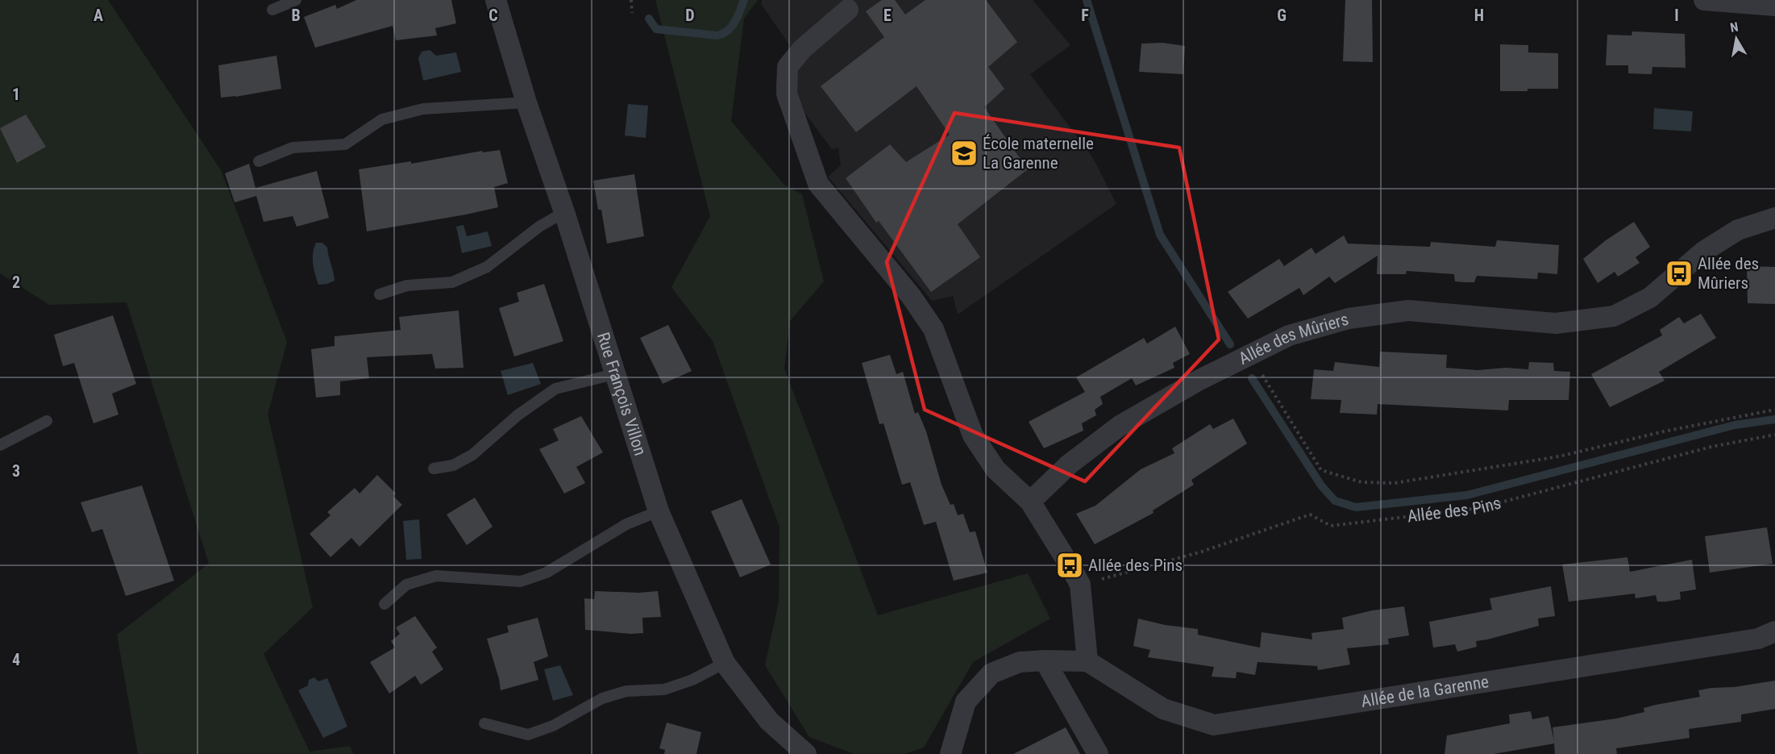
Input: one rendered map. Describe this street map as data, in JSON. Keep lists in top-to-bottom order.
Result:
{
  "streets": {
    "street": ["Allée des Mûriers", "Rue François Villon", "Allée de la Garenne"],
    "path": ["Allée des Pins"]
  },
  "places": {
    "school or university": ["École maternelle La Garenne"],
    "bus stop": ["Allée des Mûriers", "Allée des Pins"]
  },
  "north": "top",
  "grid": {
    "columns": [
      "A",
      "B",
      "C",
      "D",
      "E",
      "F",
      "G",
      "H",
      "I"
    ],
    "rows": [
      "1",
      "2",
      "3",
      "4"
    ]
  }
}
